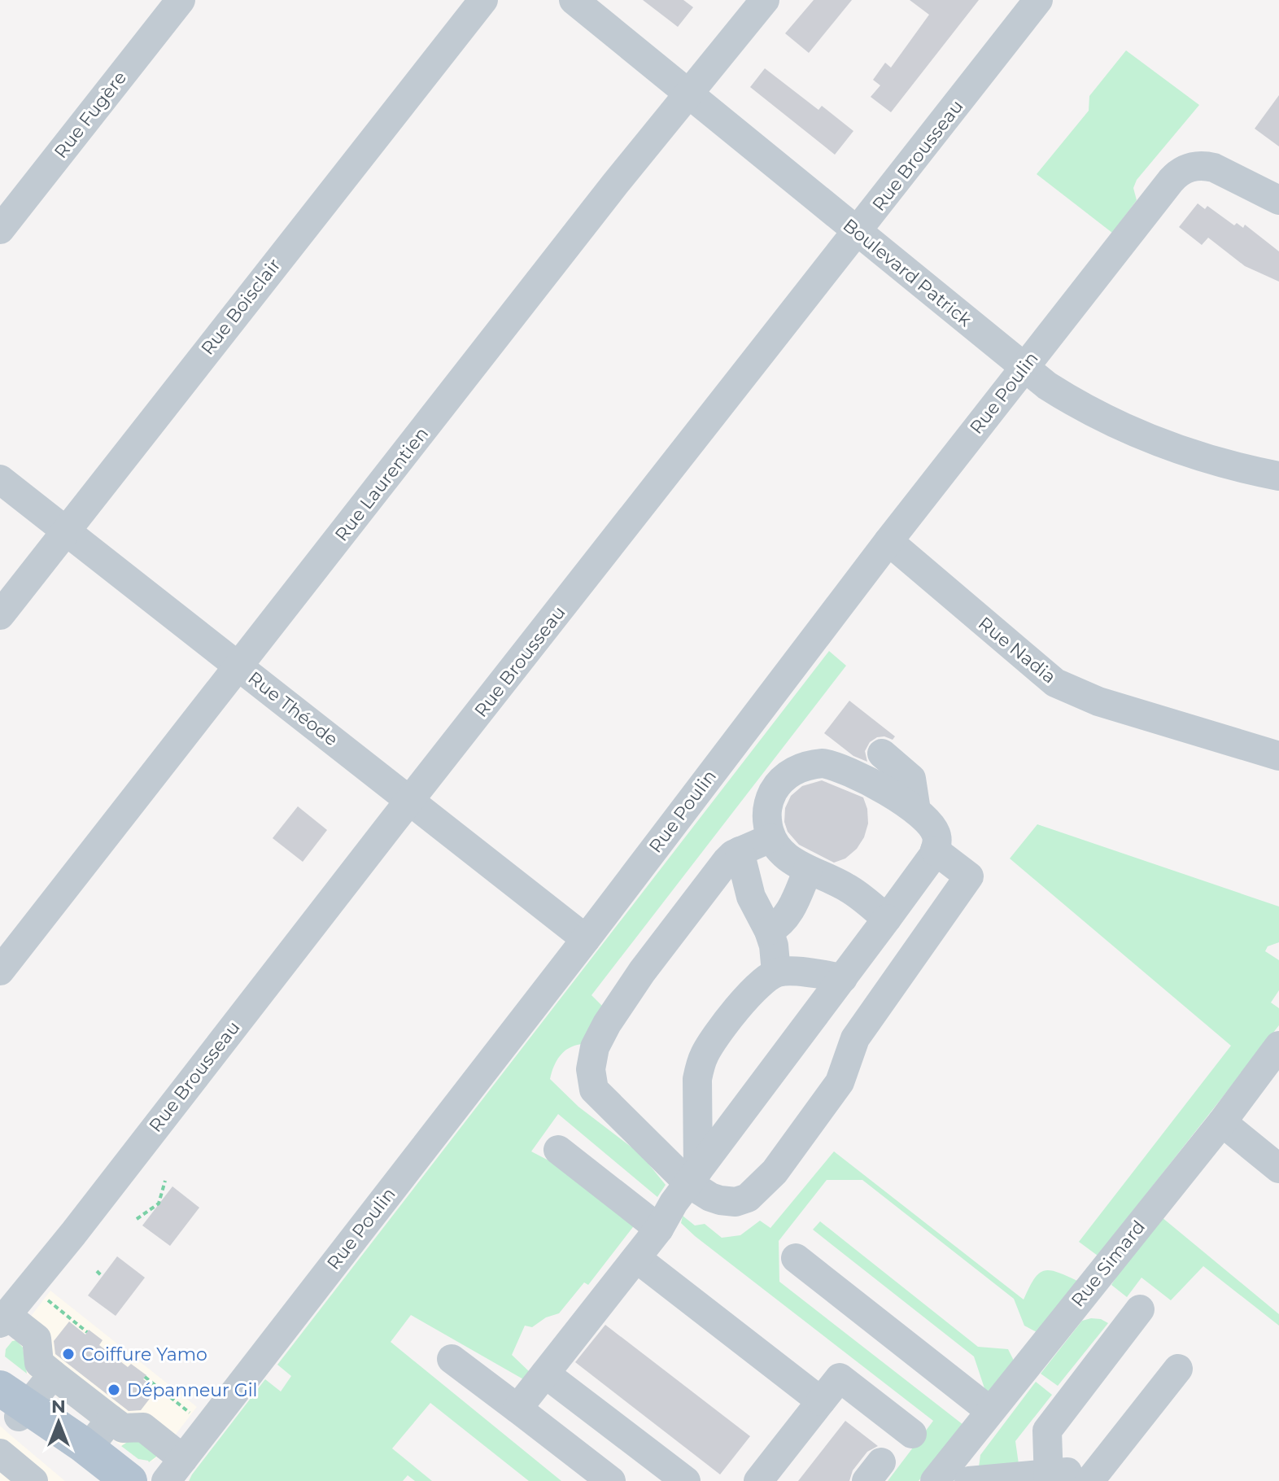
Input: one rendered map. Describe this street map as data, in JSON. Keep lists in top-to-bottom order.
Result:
{
  "streets": {
    "street": [
      "Rue Fugère",
      "Rue Brousseau",
      "Boulevard Patrick",
      "Rue Boisclair",
      "Rue Poulin",
      "Rue Laurentien",
      "Rue Nadia",
      "Rue Théode",
      "Rue Simard"
    ]
  },
  "crossings": [
    ["Rue Brousseau", "Boulevard Patrick"],
    ["Rue Brousseau", "Rue Théode"],
    ["Boulevard Patrick", "Rue Poulin"],
    ["Boulevard Patrick", "Rue Laurentien"],
    ["Rue Boisclair", "Rue Théode"],
    ["Rue Poulin", "Rue Nadia"],
    ["Rue Poulin", "Rue Théode"],
    ["Rue Laurentien", "Rue Théode"]
  ],
  "places": ["Coiffure Yamo", "Dépanneur Gil"],
  "north": "top"
}
